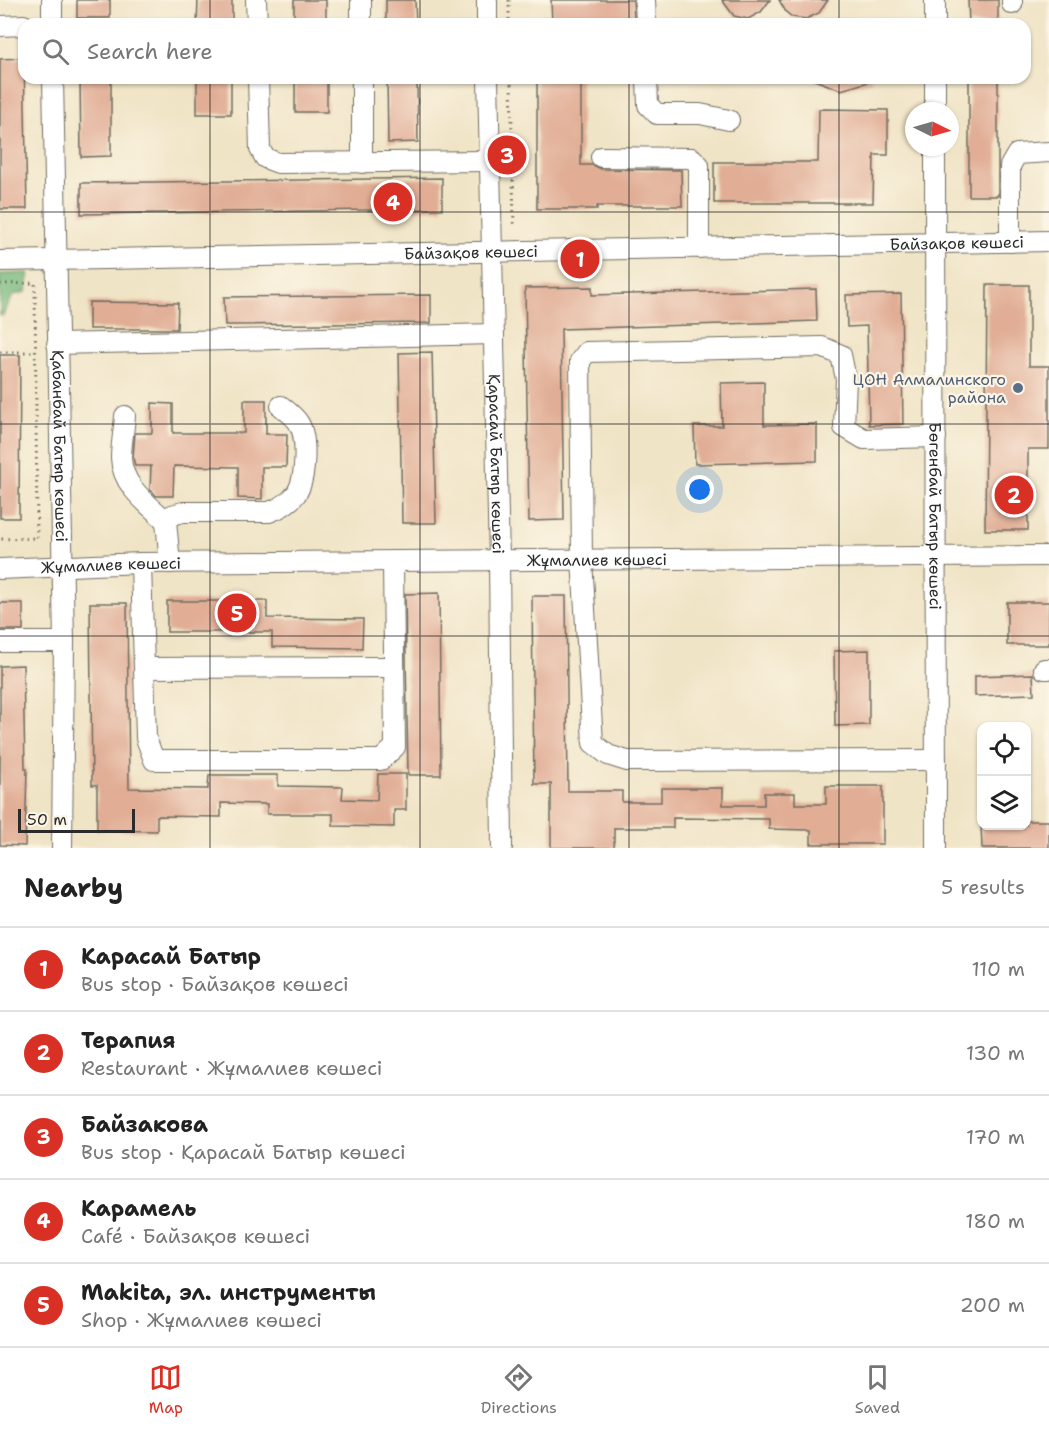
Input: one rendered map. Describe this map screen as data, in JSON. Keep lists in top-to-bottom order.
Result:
{
  "streets": {
    "street": [
      "Байзақов көшесі",
      "Қабанбай Батыр көшесі",
      "Қарасай Батыр көшесі",
      "Бөгенбай Батыр көшесі",
      "Жұмалиев көшесі"
    ]
  },
  "crossings": [
    ["Байзақов көшесі", "Қабанбай Батыр көшесі"],
    ["Байзақов көшесі", "Қарасай Батыр көшесі"],
    ["Байзақов көшесі", "Бөгенбай Батыр көшесі"],
    ["Қабанбай Батыр көшесі", "Жұмалиев көшесі"],
    ["Қарасай Батыр көшесі", "Жұмалиев көшесі"],
    ["Бөгенбай Батыр көшесі", "Жұмалиев көшесі"]
  ],
  "places": ["ЦОН Алмалинского района"],
  "scale_bar": "50 m",
  "north": "right",
  "page": {
    "search": "Search here",
    "pins": [
      "3",
      "4",
      "1",
      "2",
      "5"
    ],
    "scale": "50 m",
    "heading": ["Nearby", "5 results"],
    "list": [
      {
        "mark": "1",
        "name": "Карасай Батыр",
        "note": "Bus stop · Байзақов көшесі",
        "value": "110 m"
      },
      {
        "mark": "2",
        "name": "Терапия",
        "note": "Restaurant · Жұмалиев көшесі",
        "value": "130 m"
      },
      {
        "mark": "3",
        "name": "Байзакова",
        "note": "Bus stop · Қарасай Батыр көшесі",
        "value": "170 m"
      },
      {
        "mark": "4",
        "name": "Карамель",
        "note": "Café · Байзақов көшесі",
        "value": "180 m"
      },
      {
        "mark": "5",
        "name": "Makita, эл. инструменты",
        "note": "Shop · Жұмалиев көшесі",
        "value": "200 m"
      }
    ],
    "nav": ["Map", "Directions", "Saved"]
  }
}
